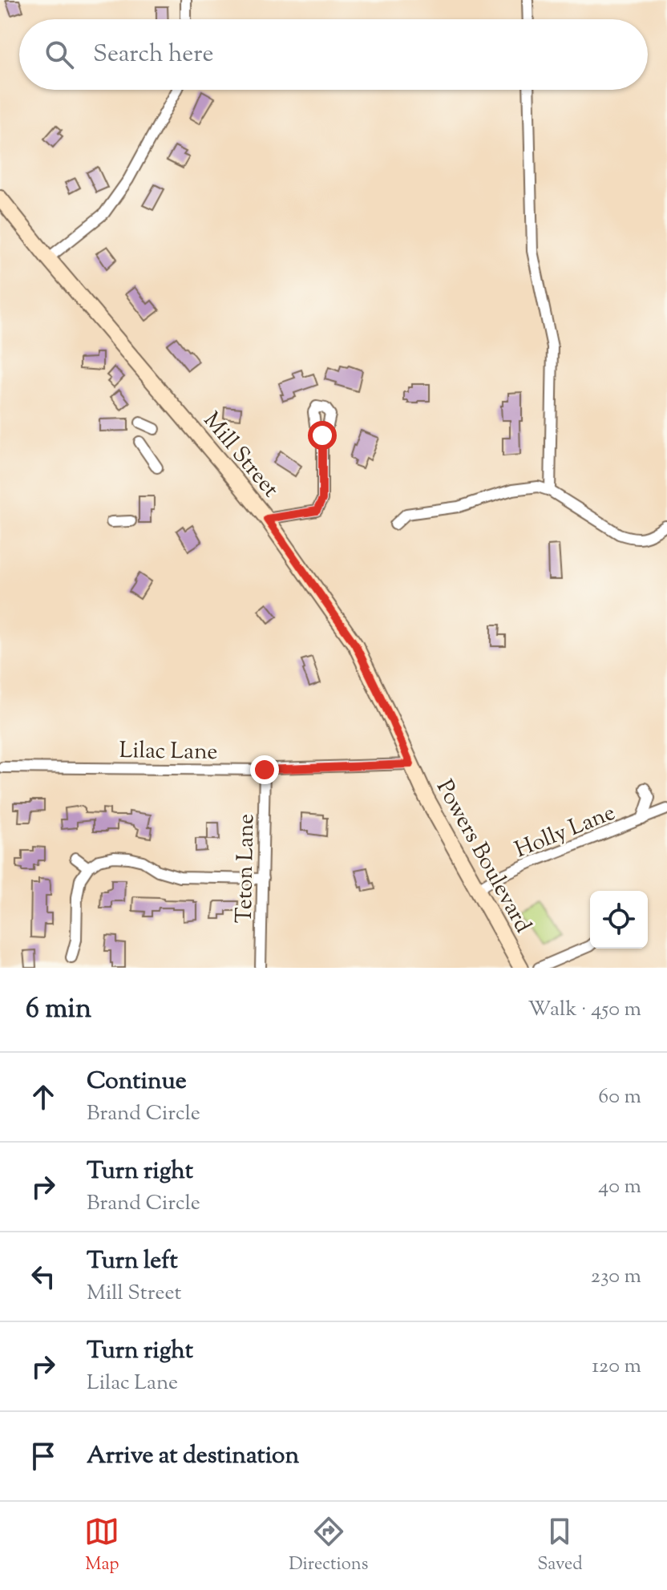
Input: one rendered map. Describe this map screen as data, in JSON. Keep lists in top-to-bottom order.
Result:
{
  "streets": {
    "main road": ["Mill Street", "Powers Boulevard"],
    "street": ["Lilac Lane", "Holly Lane", "Teton Lane"]
  },
  "crossings": [
    ["Mill Street", "Lilac Lane"],
    ["Mill Street", "Powers Boulevard"],
    ["Lilac Lane", "Powers Boulevard"],
    ["Lilac Lane", "Teton Lane"],
    ["Holly Lane", "Powers Boulevard"]
  ],
  "page": {
    "search": "Search here",
    "heading": ["6 min", "Walk · 450 m"],
    "list": [
      ["Continue", "Brand Circle", "60 m"],
      ["Turn right", "Brand Circle", "40 m"],
      ["Turn left", "Mill Street", "230 m"],
      ["Turn right", "Lilac Lane", "120 m"],
      "Arrive at destination"
    ],
    "nav": ["Map", "Directions", "Saved"]
  }
}
